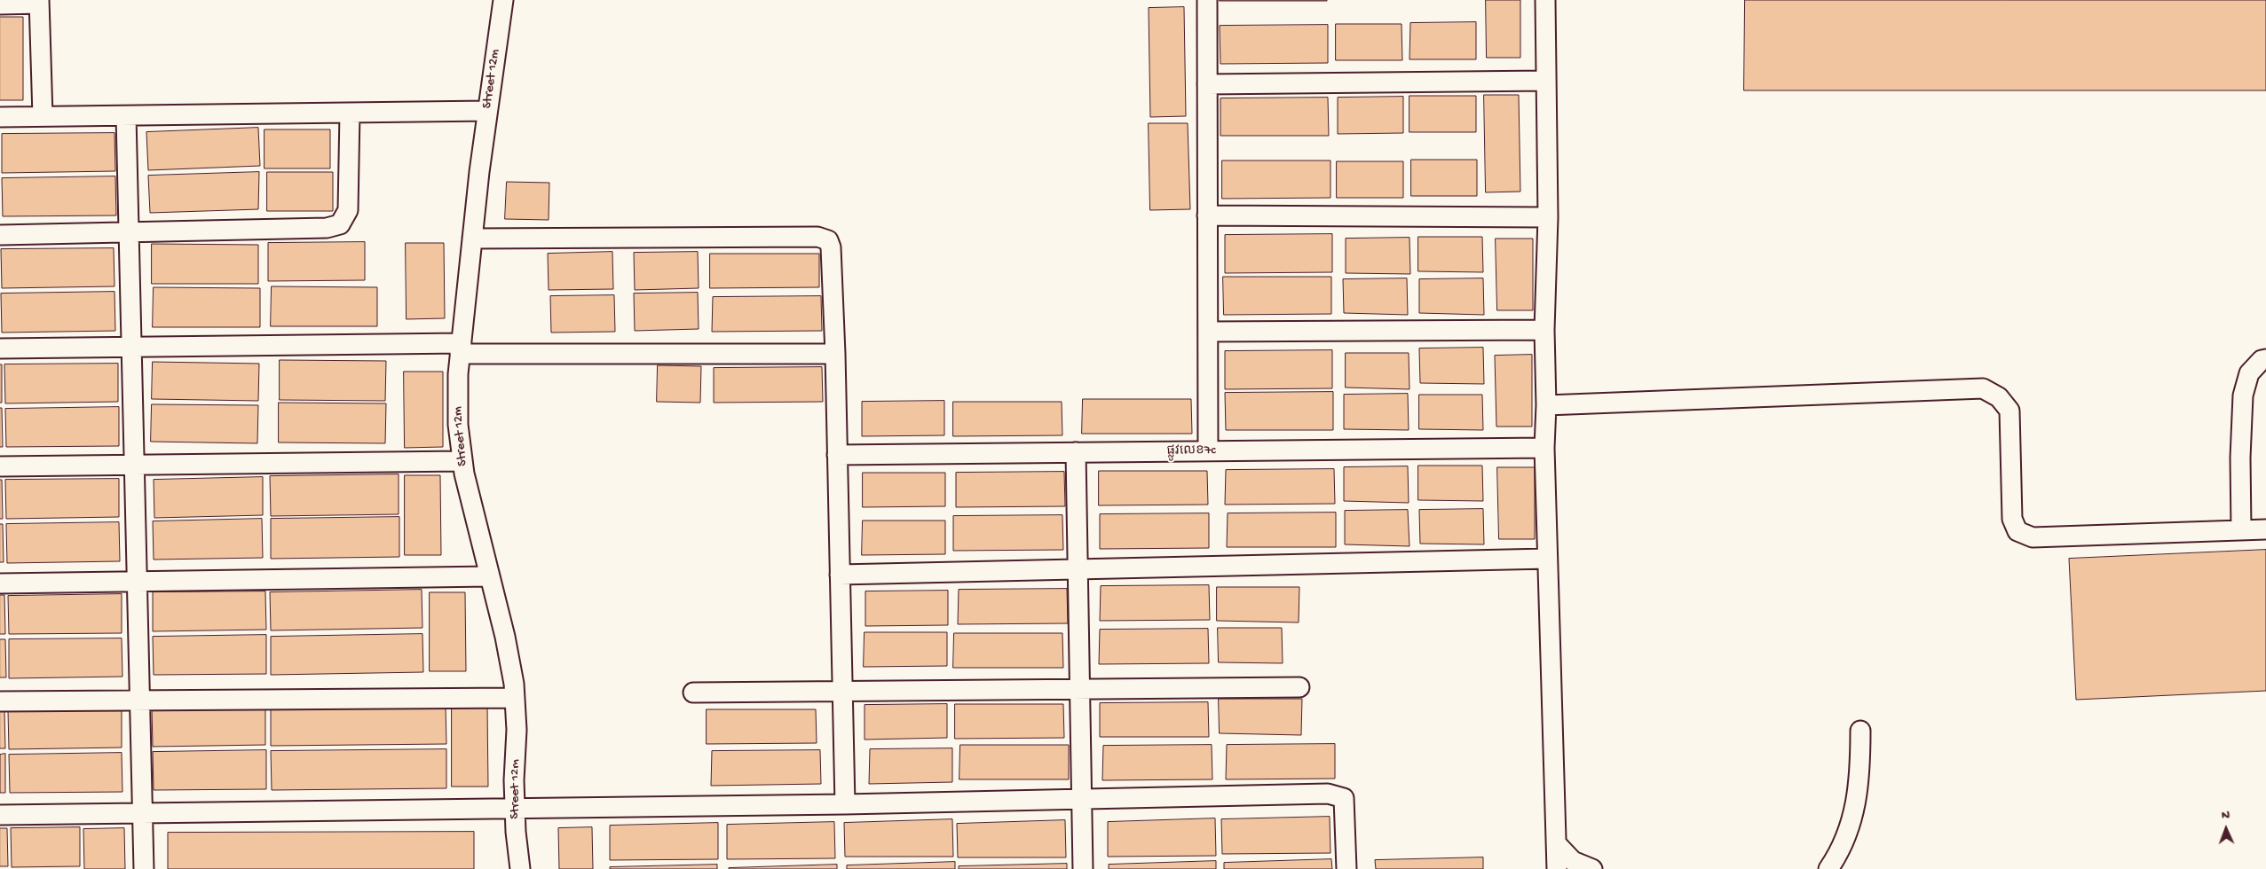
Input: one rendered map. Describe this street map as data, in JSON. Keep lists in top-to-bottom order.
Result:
{
  "streets": {
    "street": ["Street 12m", "ផ្លូវលេខ7c"]
  },
  "north": "top"
}
